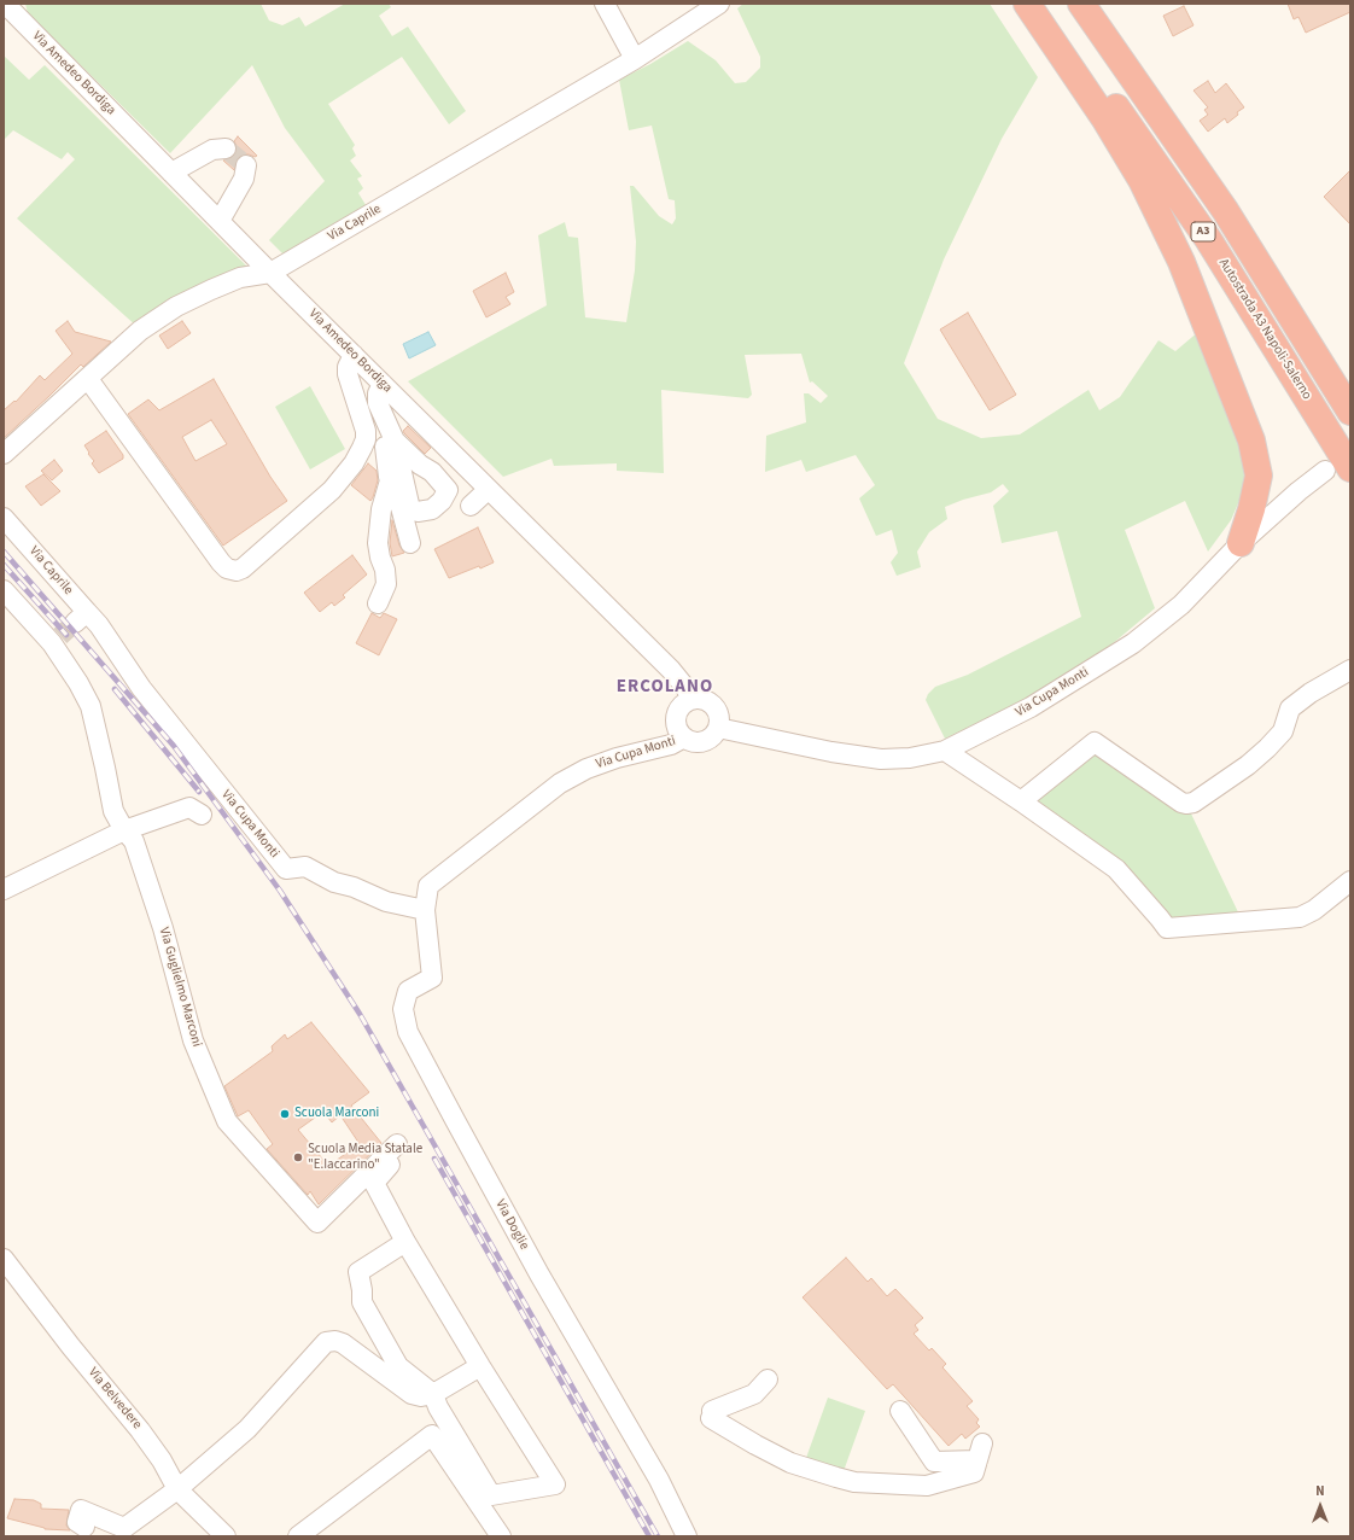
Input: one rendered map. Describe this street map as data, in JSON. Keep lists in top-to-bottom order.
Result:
{
  "streets": {
    "highway": ["A3", "Autostrada A3 Napoli-Salerno"],
    "street": [
      "Via Amedeo Bordiga",
      "Via Caprile",
      "Via Cupa Monti",
      "Via Guglielmo Marconi",
      "Via Doglie",
      "Via Belvedere"
    ]
  },
  "crossings": [
    ["Via Amedeo Bordiga", "Via Caprile"],
    ["Via Amedeo Bordiga", "Via Cupa Monti"],
    ["Via Caprile", "Via Cupa Monti"],
    ["Autostrada A3 Napoli-Salerno", "Via Cupa Monti"],
    ["Via Cupa Monti", "Via Doglie"]
  ],
  "districts": ["ERCOLANO"],
  "places": ["Scuola Marconi", "Scuola Media Statale \"E.Iaccarino\""],
  "north": "top"
}
